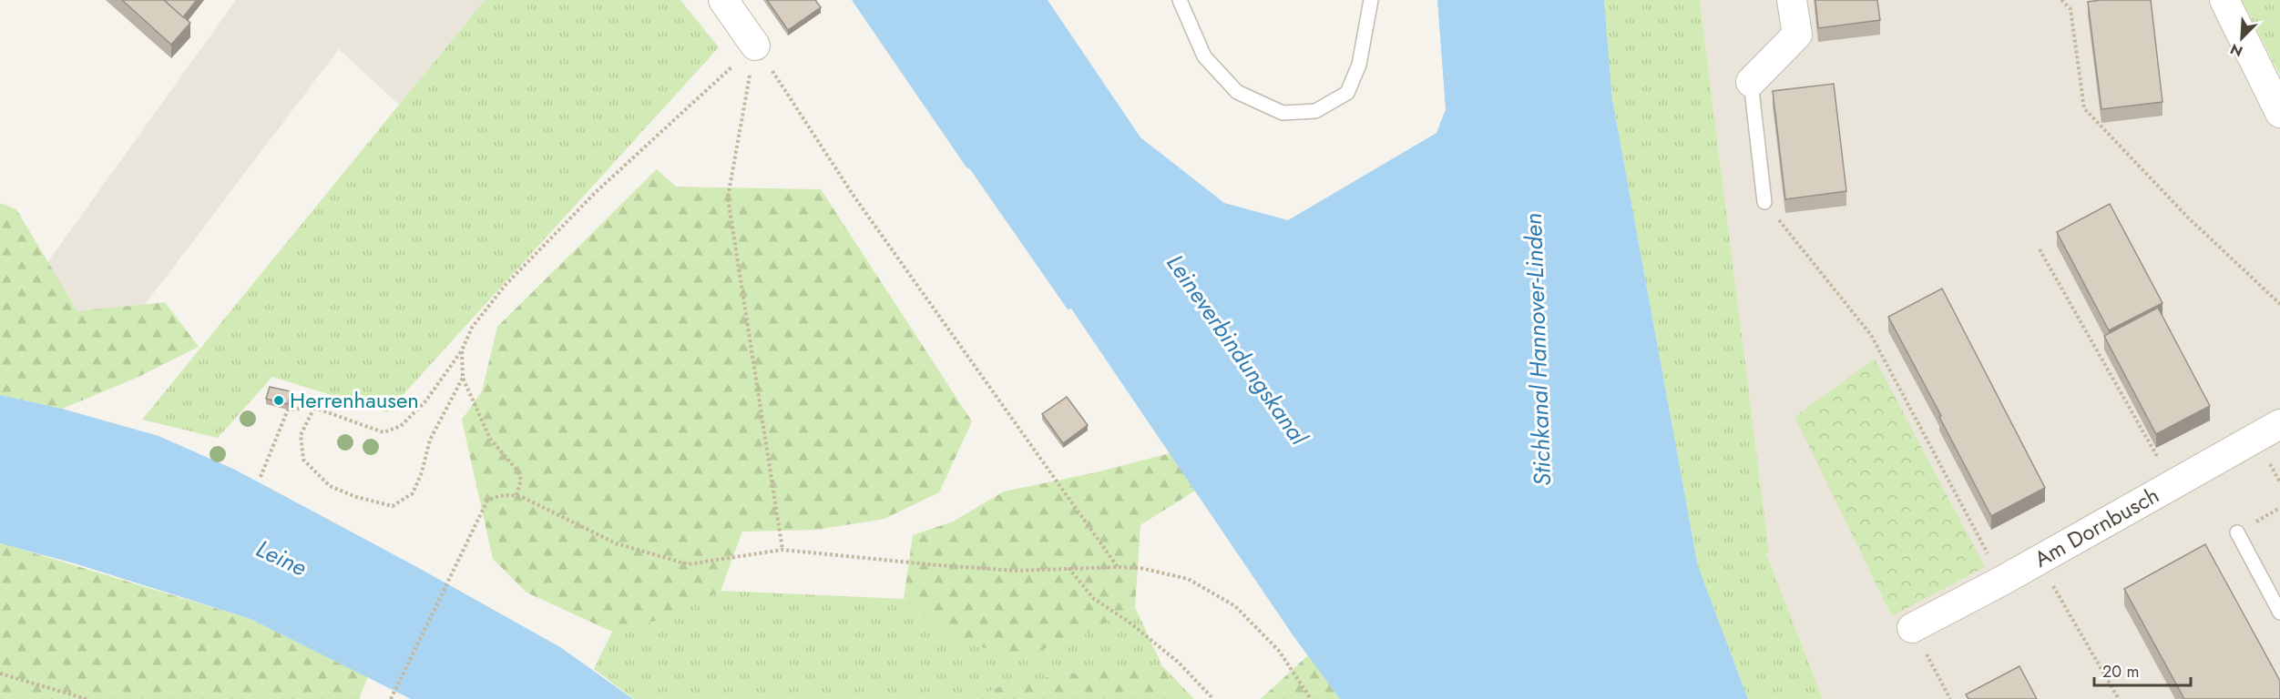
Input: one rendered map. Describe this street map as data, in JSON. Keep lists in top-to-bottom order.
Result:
{
  "streets": {
    "street": ["Am Dornbusch"]
  },
  "water": ["Leineverbindungskanal", "Stichkanal Hannover-Linden", "Leine"],
  "places": ["Herrenhausen"],
  "scale_bar": "20 m",
  "north": "bottom left"
}
